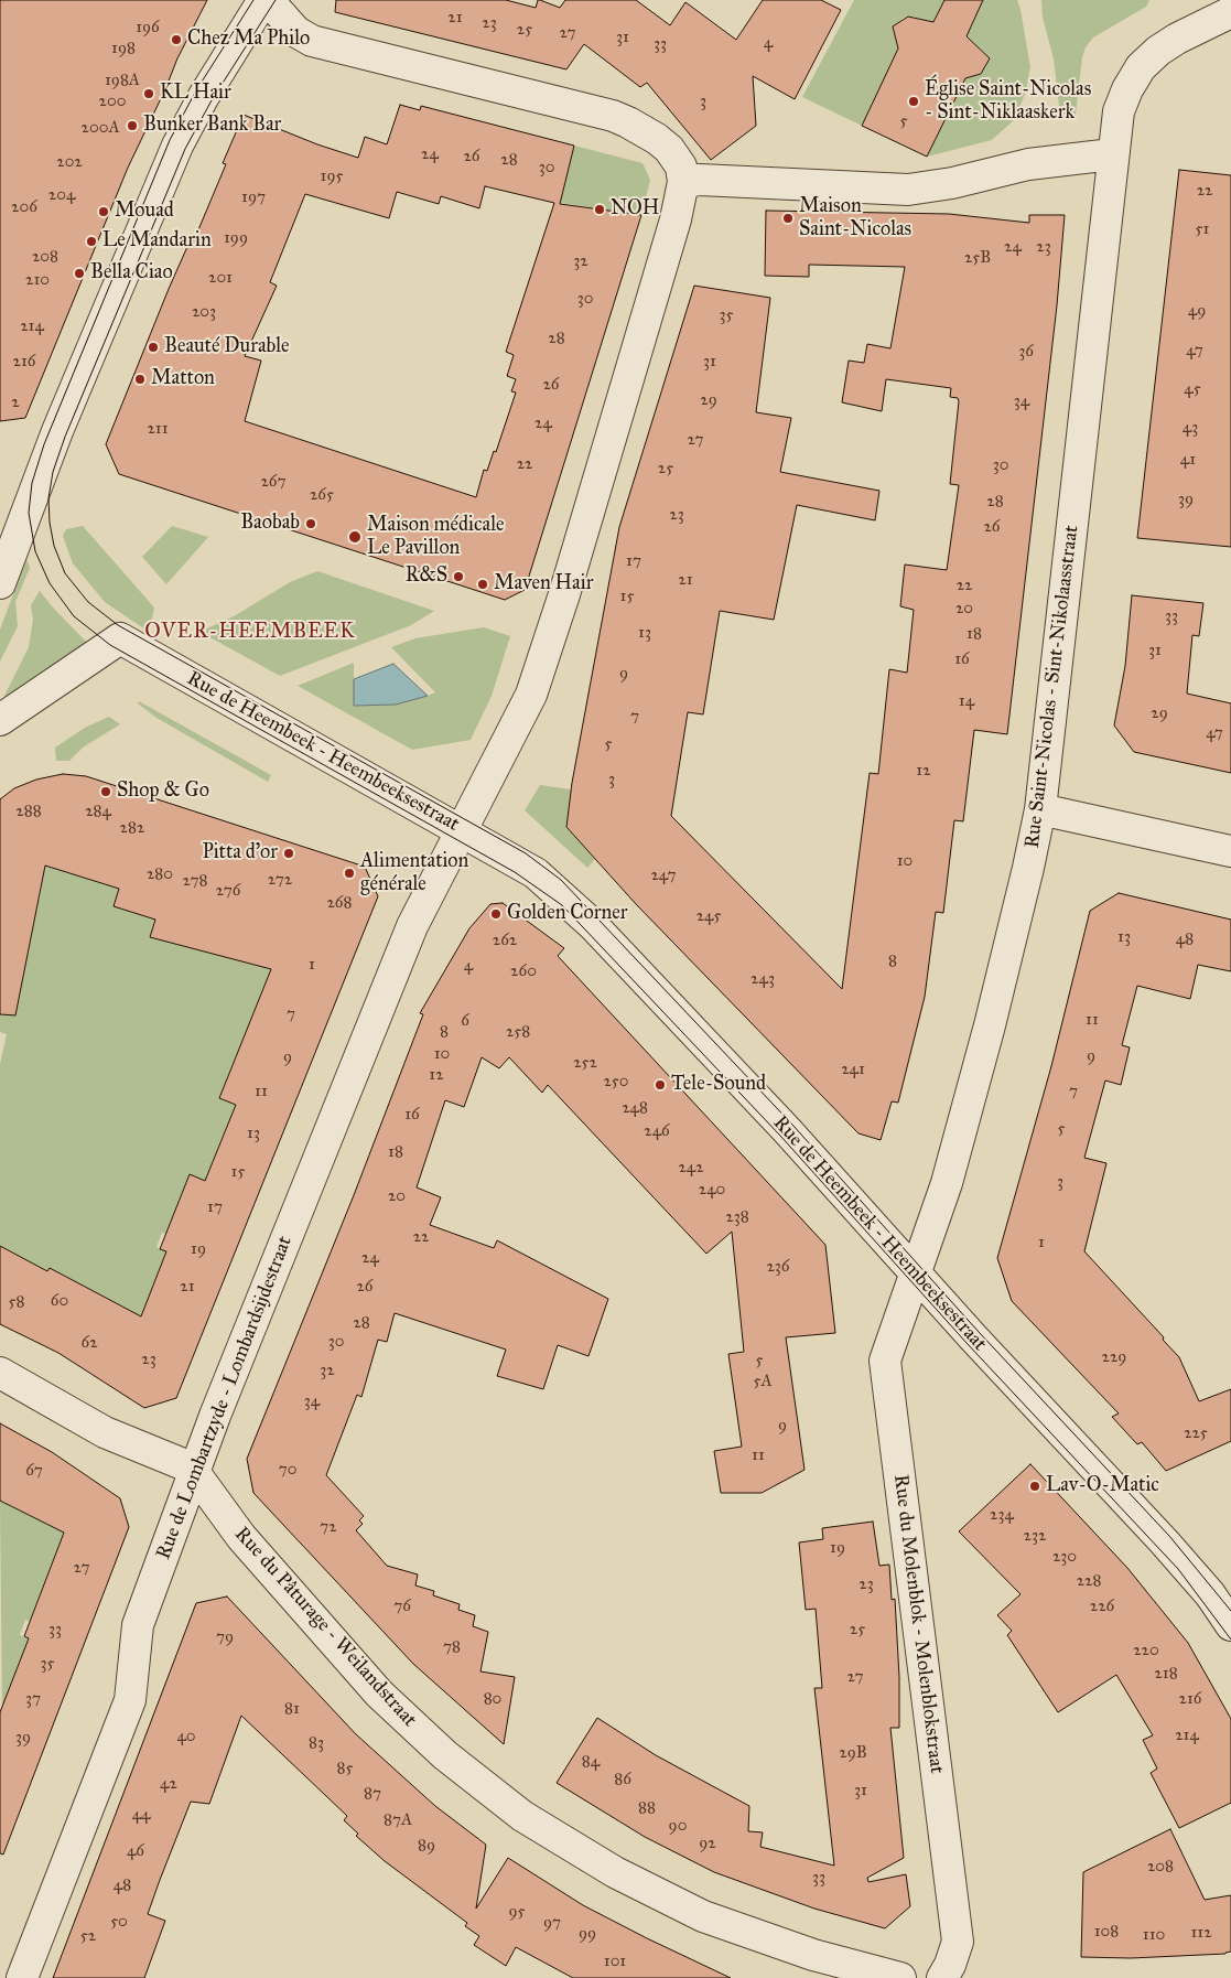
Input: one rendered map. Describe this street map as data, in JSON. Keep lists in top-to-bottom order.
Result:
{
  "streets": {
    "street": [
      "Rue Saint-Nicolas - Sint-Nikolaasstraat",
      "Rue de Heembeek - Heembeeksestraat",
      "Rue de Lombartzyde - Lombardsijdestraat",
      "Rue du Molenblok - Molenblokstraat",
      "Rue du Pâturage - Weilandstraat"
    ]
  },
  "crossings": [
    ["Rue Saint-Nicolas - Sint-Nikolaasstraat", "Rue de Heembeek - Heembeeksestraat"],
    ["Rue Saint-Nicolas - Sint-Nikolaasstraat", "Rue du Molenblok - Molenblokstraat"],
    ["Rue de Heembeek - Heembeeksestraat", "Rue de Lombartzyde - Lombardsijdestraat"],
    ["Rue de Heembeek - Heembeeksestraat", "Rue du Molenblok - Molenblokstraat"],
    ["Rue de Lombartzyde - Lombardsijdestraat", "Rue du Pâturage - Weilandstraat"]
  ],
  "districts": ["OVER-HEEMBEEK"],
  "places": [
    "Chez Ma Philo",
    "KL Hair",
    "Église Saint-Nicolas - Sint-Niklaaskerk",
    "Bunker Bank Bar",
    "NOH",
    "Mouad",
    "Maison Saint-Nicolas",
    "Le Mandarin",
    "Bella Ciao",
    "Beauté Durable",
    "Matton",
    "Baobab",
    "Maison médicale Le Pavillon",
    "R&S",
    "Maven Hair",
    "Shop & Go",
    "Pitta d'or",
    "Alimentation générale",
    "Golden Corner",
    "Tele-Sound",
    "Lav-O-Matic"
  ],
  "house_numbers": [
    "21",
    "23",
    "196",
    "25",
    "27",
    "31",
    "4",
    "33",
    "198",
    "198A",
    "200",
    "3",
    "5",
    "200A",
    "24",
    "26",
    "28",
    "202",
    "30",
    "195",
    "22",
    "204",
    "197",
    "206",
    "51",
    "199",
    "24",
    "23",
    "208",
    "25B",
    "32",
    "201",
    "210",
    "30",
    "49",
    "203",
    "35",
    "214",
    "28",
    "47",
    "36",
    "216",
    "31",
    "26",
    "45",
    "29",
    "34",
    "2",
    "24",
    "43",
    "211",
    "27",
    "41",
    "22",
    "30",
    "25",
    "267",
    "265",
    "39",
    "28",
    "23",
    "26",
    "17",
    "21",
    "22",
    "15",
    "20",
    "33",
    "13",
    "18",
    "31",
    "16",
    "9",
    "14",
    "29",
    "7",
    "47",
    "5",
    "12",
    "3",
    "288",
    "284",
    "282",
    "10",
    "280",
    "247",
    "272",
    "278",
    "276",
    "268",
    "245",
    "13",
    "48",
    "262",
    "8",
    "1",
    "4",
    "260",
    "243",
    "7",
    "11",
    "6",
    "8",
    "258",
    "10",
    "9",
    "9",
    "252",
    "241",
    "12",
    "250",
    "11",
    "7",
    "248",
    "16",
    "5",
    "246",
    "13",
    "18",
    "242",
    "15",
    "3",
    "240",
    "20",
    "17",
    "238",
    "22",
    "1",
    "19",
    "24",
    "236",
    "21",
    "26",
    "60",
    "58",
    "28",
    "30",
    "62",
    "229",
    "23",
    "5",
    "32",
    "5A",
    "34",
    "9",
    "225",
    "11",
    "70",
    "67",
    "234",
    "72",
    "232",
    "19",
    "230",
    "27",
    "228",
    "23",
    "76",
    "226",
    "33",
    "25",
    "79",
    "78",
    "220",
    "35",
    "218",
    "27",
    "37",
    "80",
    "216",
    "81",
    "214",
    "40",
    "39",
    "83",
    "29B",
    "84",
    "85",
    "86",
    "42",
    "31",
    "87",
    "88",
    "44",
    "87A",
    "90",
    "92",
    "89",
    "46",
    "208",
    "33",
    "48",
    "95",
    "50",
    "97",
    "108",
    "112",
    "99",
    "110",
    "52",
    "101"
  ]
}
